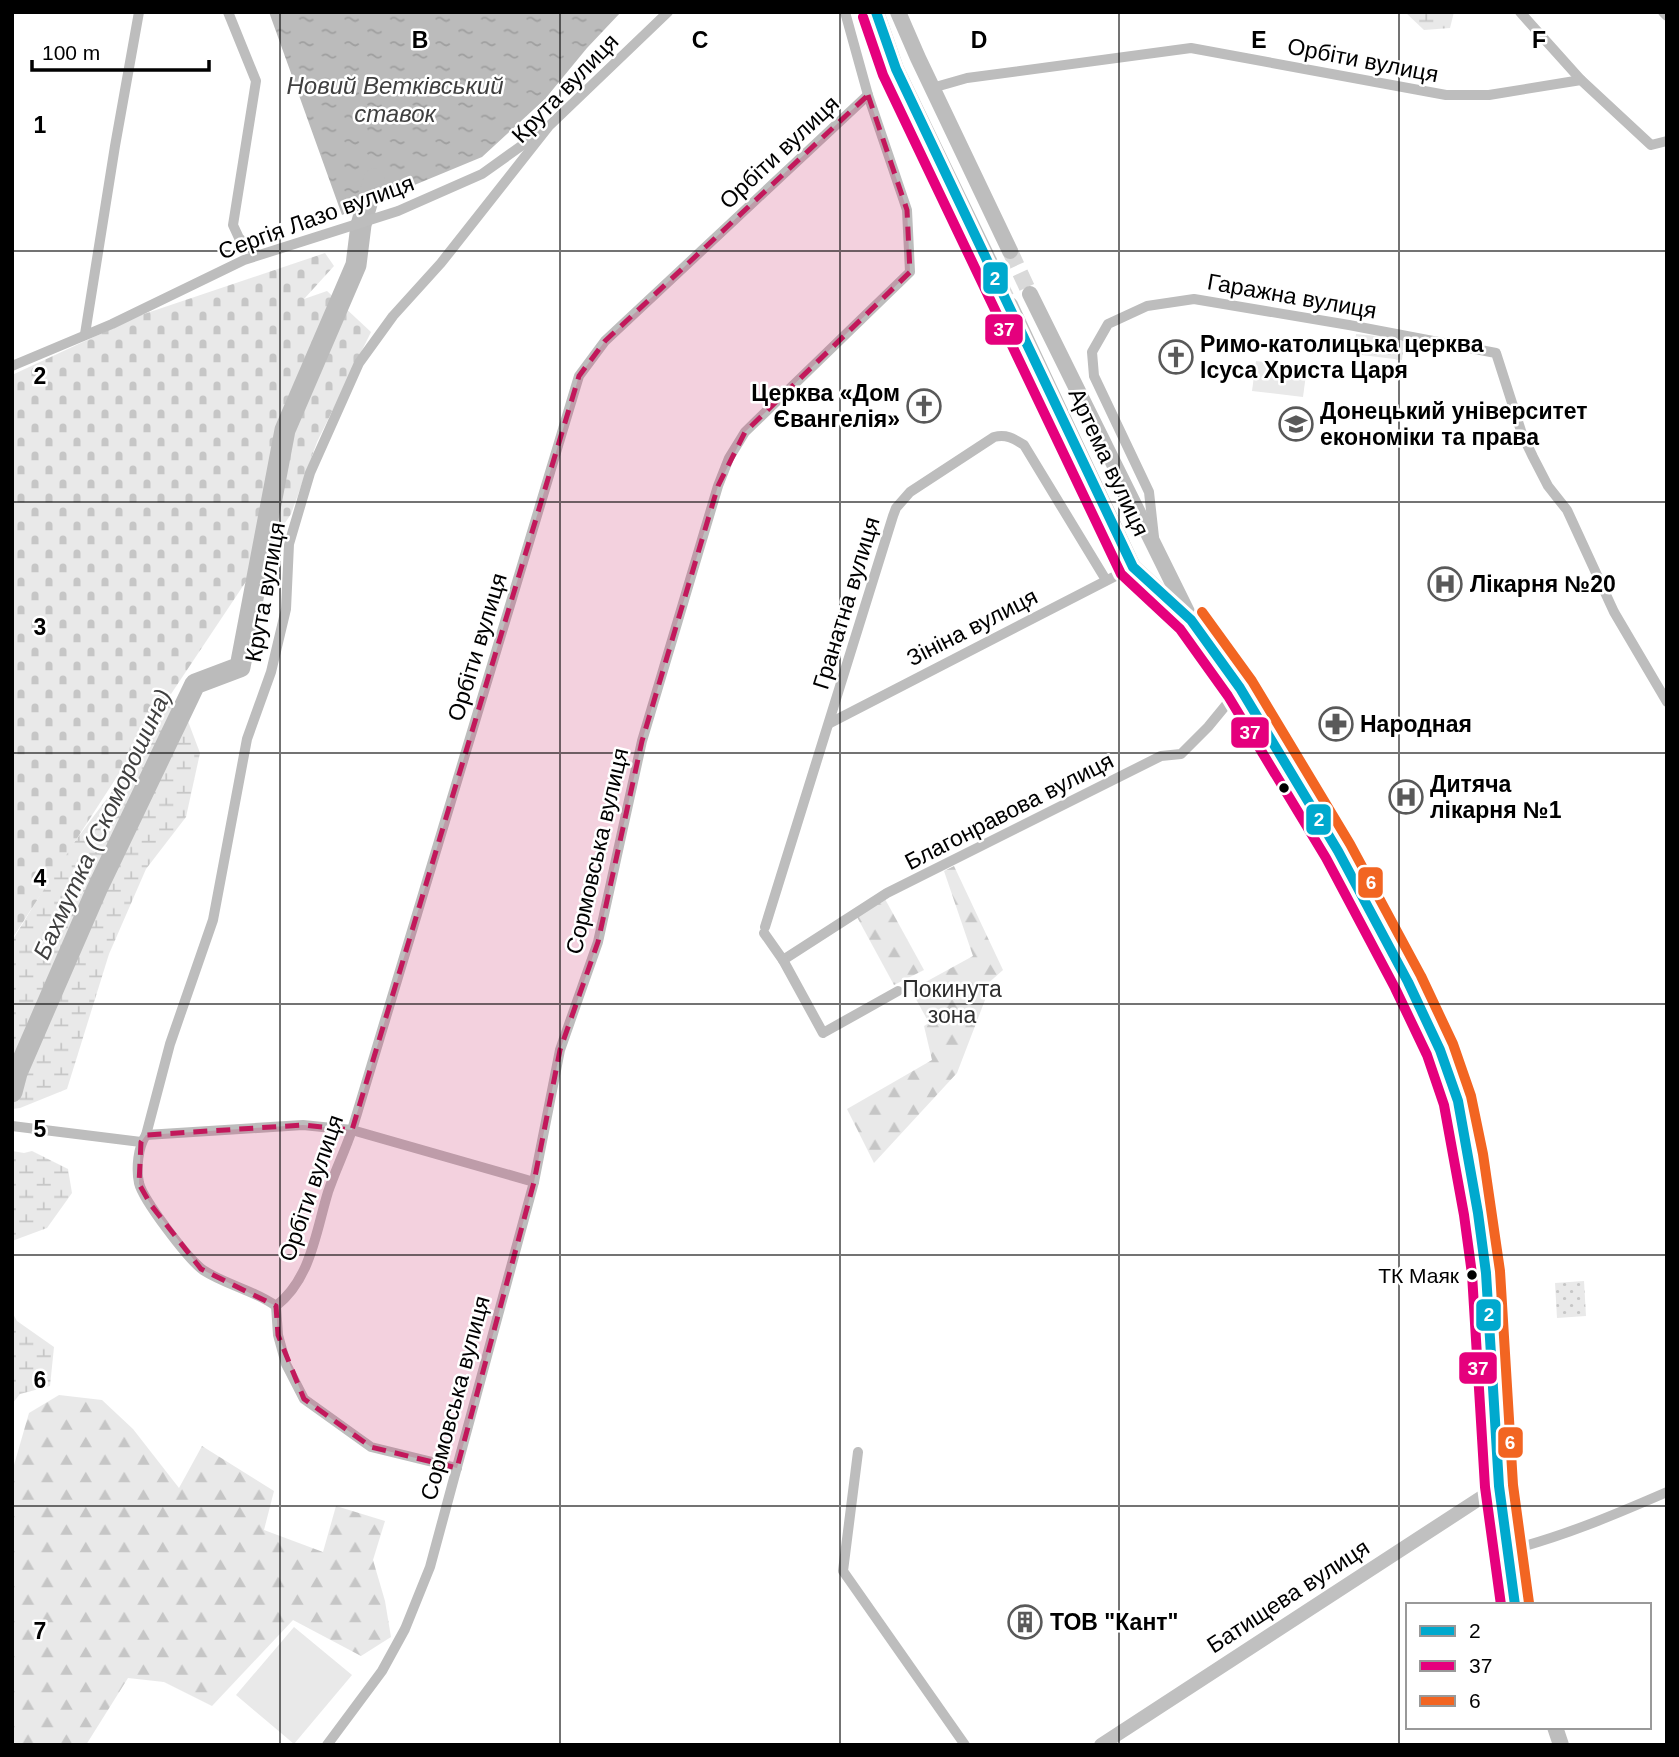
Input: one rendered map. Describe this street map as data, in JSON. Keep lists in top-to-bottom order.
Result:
{
  "streets": {
    "main road": ["Артема вулиця"],
    "street": [
      "Орбіти вулиця",
      "Крута вулиця",
      "Сергія Лазо вулиця",
      "Гаражна вулиця",
      "Гранатна вулиця",
      "Зініна вулиця",
      "Благонравова вулиця",
      "Сормовська вулиця",
      "Батищева вулиця"
    ]
  },
  "crossings": [
    ["Орбіти вулиця", "Крута вулиця"],
    ["Орбіти вулиця", "Сормовська вулиця"],
    ["Крута вулиця", "Сергія Лазо вулиця"],
    ["Гаражна вулиця", "Артема вулиця"],
    ["Артема вулиця", "Зініна вулиця"],
    ["Артема вулиця", "Благонравова вулиця"],
    ["Артема вулиця", "Батищева вулиця"],
    ["Гранатна вулиця", "Зініна вулиця"],
    ["Гранатна вулиця", "Благонравова вулиця"]
  ],
  "water": ["Новий Ветківський ставок", "Бахмутка (Скоморошина)"],
  "parks": ["Покинута зона"],
  "places": {
    "church": ["Римо-католицька церква Ісуса Христа Царя", "Церква «Дом Євангелія»"],
    "school or university": ["Донецький університет економіки та права"],
    "hospital": ["Лікарня №20", "Дитяча лікарня №1"],
    "pharmacy": ["Народная"],
    "other": ["ТК Маяк"],
    "building": ["ТОВ \"Кант\""]
  },
  "lines": ["transit line 2", "transit line 37", "transit line 6"],
  "legend": ["2", "37", "6"],
  "scale_bar": "100 m",
  "grid": {
    "columns": [
      "B",
      "C",
      "D",
      "E",
      "F"
    ],
    "rows": [
      "1",
      "2",
      "3",
      "4",
      "5",
      "6",
      "7"
    ]
  }
}
